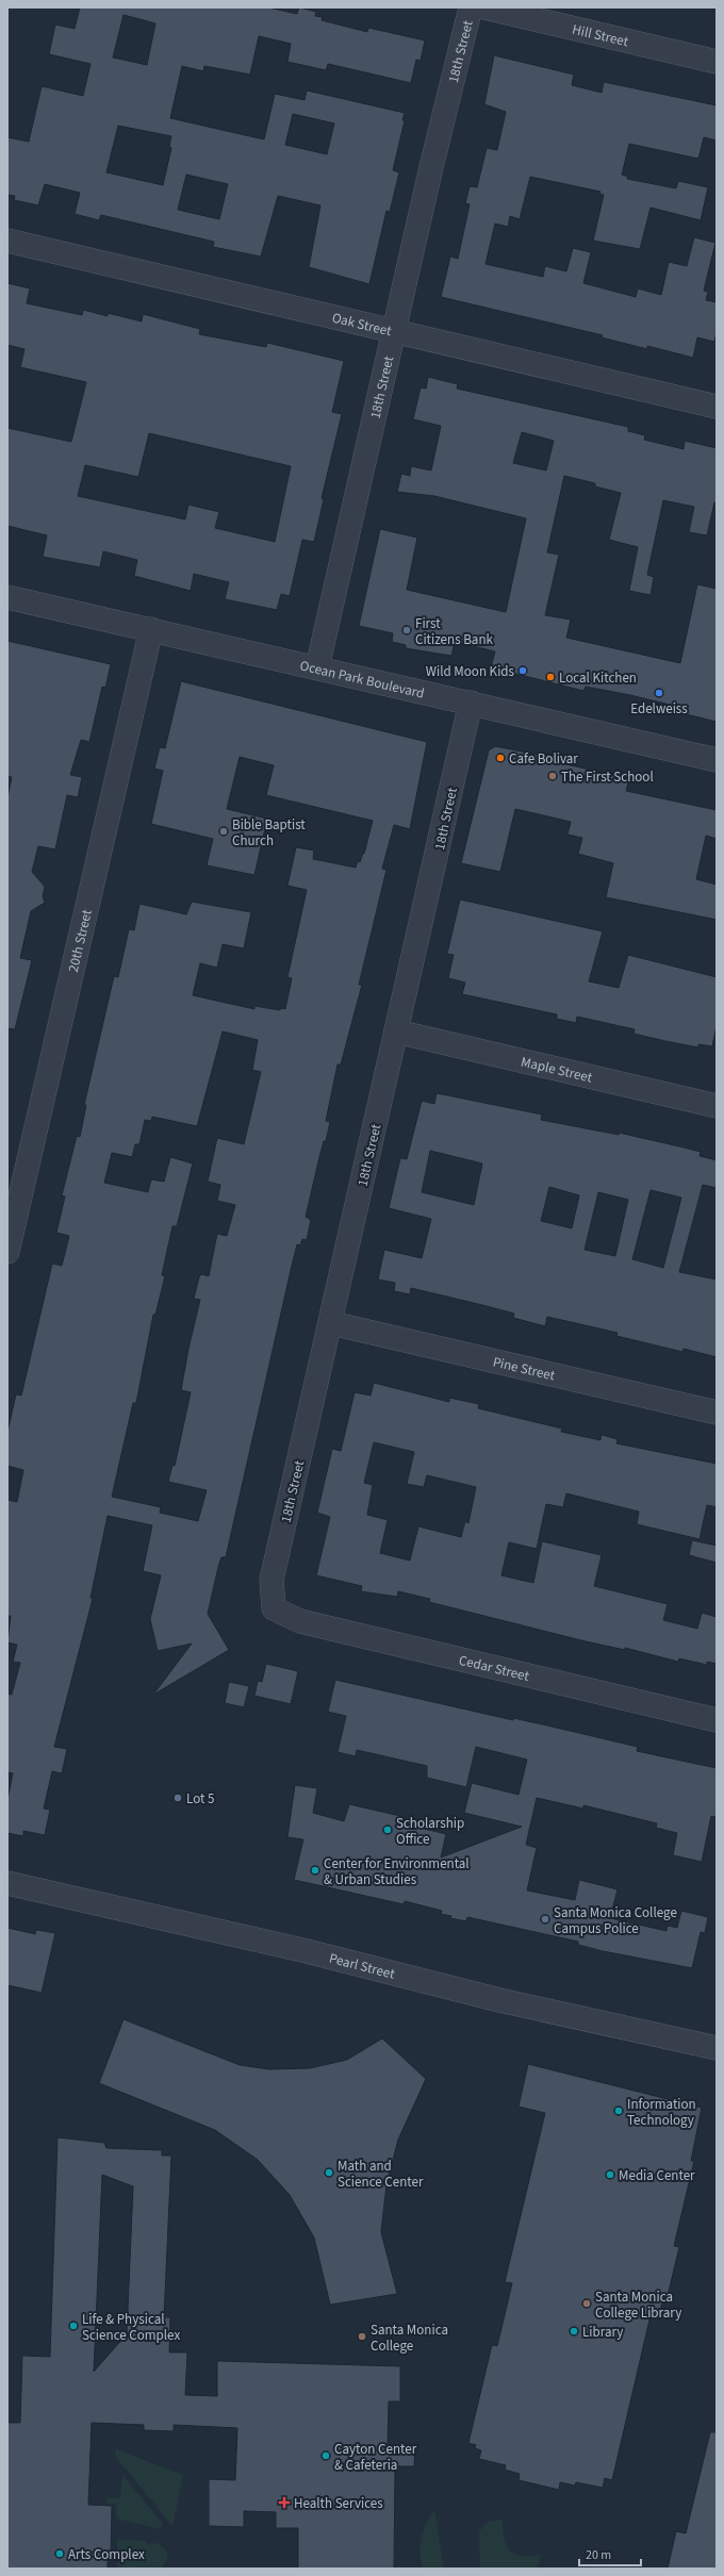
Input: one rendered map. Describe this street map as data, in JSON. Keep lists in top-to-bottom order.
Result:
{
  "streets": {
    "street": [
      "Hill Street",
      "18th Street",
      "Oak Street",
      "Ocean Park Boulevard",
      "20th Street",
      "Maple Street",
      "Pine Street",
      "Cedar Street",
      "Pearl Street"
    ]
  },
  "crossings": [
    ["18th Street", "Oak Street"],
    ["18th Street", "Ocean Park Boulevard"],
    ["18th Street", "Maple Street"],
    ["18th Street", "Pine Street"],
    ["18th Street", "Cedar Street"],
    ["Ocean Park Boulevard", "20th Street"]
  ],
  "places": {
    "other": [
      "First Citizens Bank",
      "Wild Moon Kids",
      "Local Kitchen",
      "Edelweiss",
      "Cafe Bolivar",
      "The First School",
      "Bible Baptist Church",
      "Lot 5",
      "Scholarship Office",
      "Center for Environmental & Urban Studies",
      "Santa Monica College Campus Police",
      "Information Technology",
      "Math and Science Center",
      "Media Center",
      "Santa Monica College Library",
      "Life & Physical Science Complex",
      "Library",
      "Santa Monica College",
      "Cayton Center & Cafeteria",
      "Arts Complex"
    ],
    "health": ["Health Services"]
  },
  "scale_bar": "20 m"
}
